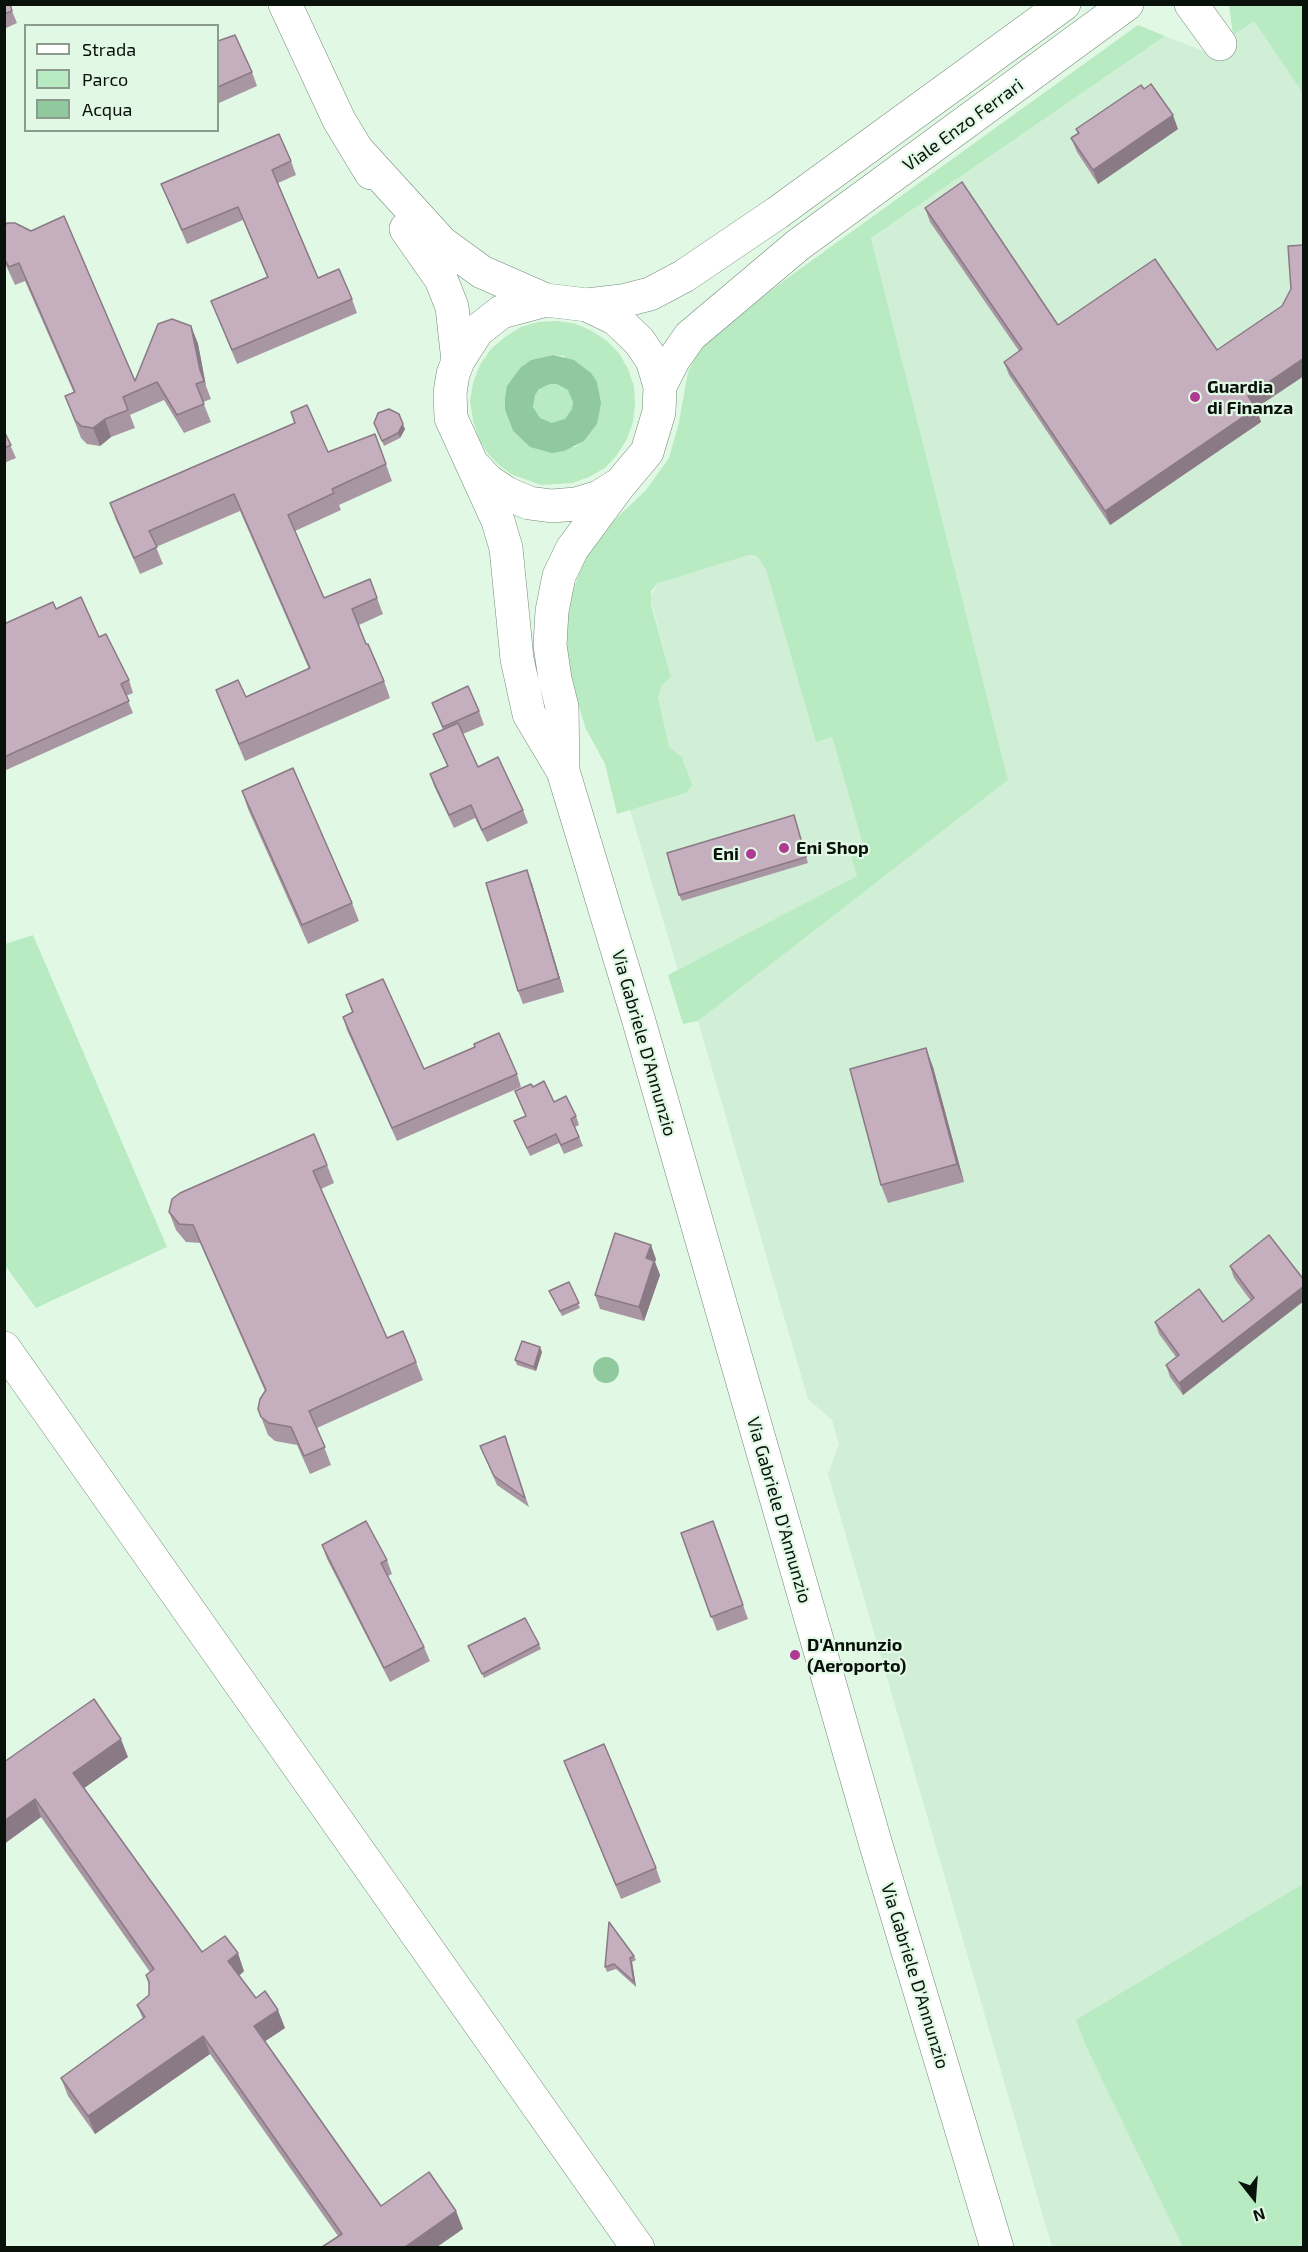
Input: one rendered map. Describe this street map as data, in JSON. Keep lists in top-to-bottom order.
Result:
{
  "streets": {
    "main road": ["Viale Enzo Ferrari", "Via Gabriele D'Annunzio"]
  },
  "places": [
    "Guardia di Finanza",
    "Eni Shop",
    "Eni",
    "D'Annunzio (Aeroporto)"
  ],
  "legend": ["Strada", "Parco", "Acqua"],
  "north": "bottom"
}
